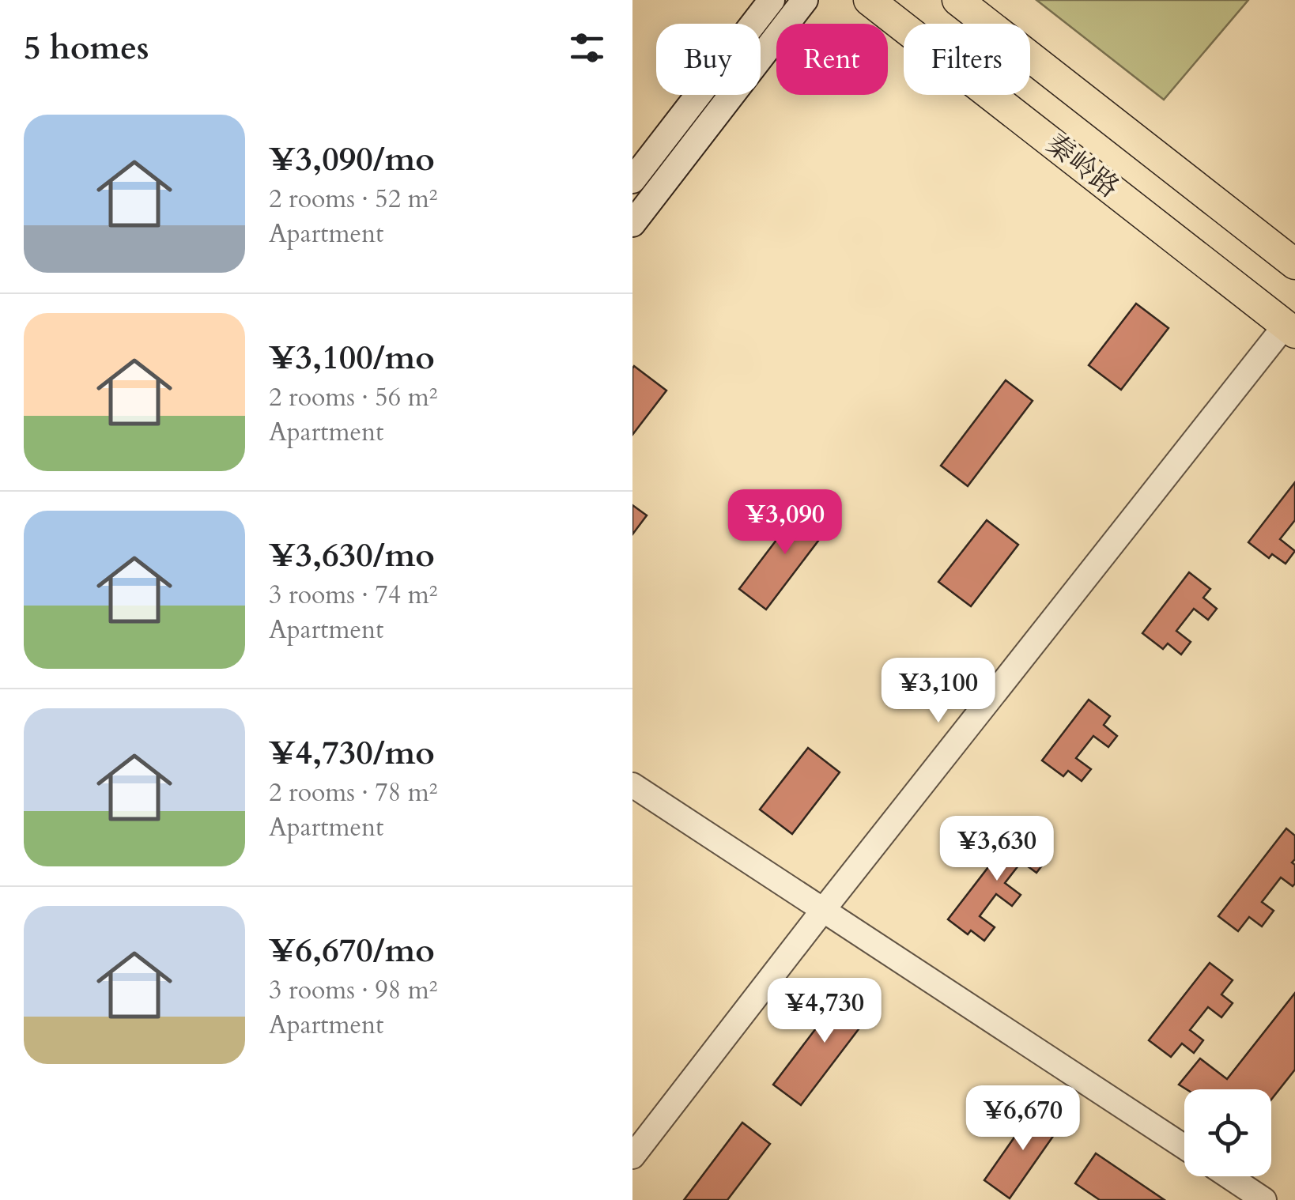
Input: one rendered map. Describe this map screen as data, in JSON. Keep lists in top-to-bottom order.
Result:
{
  "streets": {
    "main road": ["秦岭路"]
  },
  "page": {
    "heading": "5 homes",
    "chip": ["Buy", "Rent", "Filters"],
    "list": [
      {
        "name": "¥3,090/mo",
        "note": "2 rooms · 52 m² · Apartment"
      },
      {
        "name": "¥3,100/mo",
        "note": "2 rooms · 56 m² · Apartment"
      },
      {
        "name": "¥3,630/mo",
        "note": "3 rooms · 74 m² · Apartment"
      },
      {
        "name": "¥4,730/mo",
        "note": "2 rooms · 78 m² · Apartment"
      },
      {
        "name": "¥6,670/mo",
        "note": "3 rooms · 98 m² · Apartment"
      }
    ],
    "price": [
      "¥3,090",
      "¥3,100",
      "¥3,630",
      "¥4,730",
      "¥6,670"
    ]
  }
}
